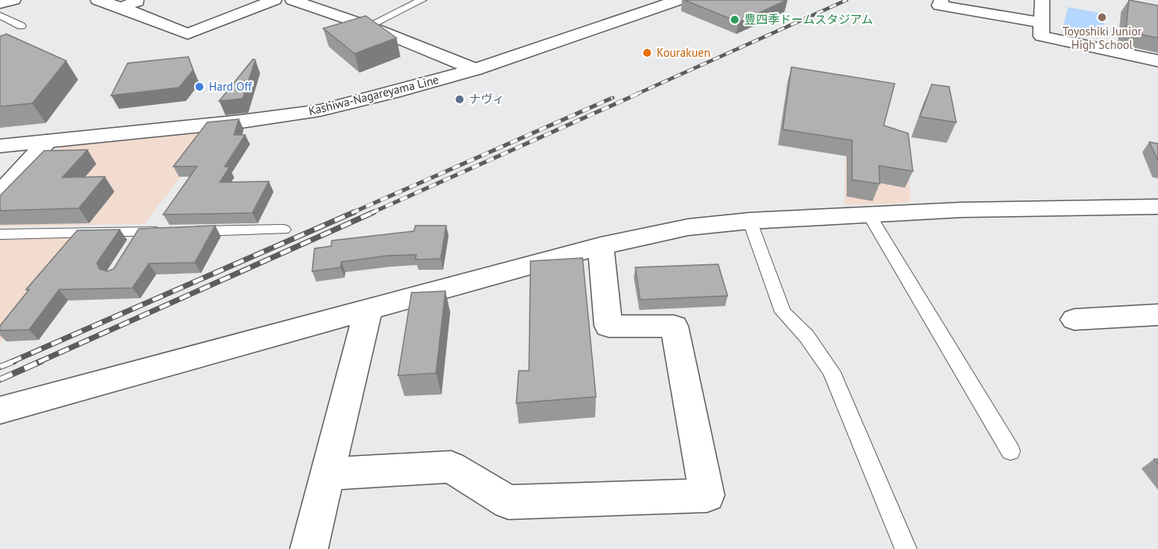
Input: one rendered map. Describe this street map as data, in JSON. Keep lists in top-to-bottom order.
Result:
{
  "streets": {
    "street": ["Kashiwa-Nagareyama Line"]
  },
  "places": [
    "Toyoshiki Junior High School",
    "豊四季ドームスタジアム",
    "Kourakuen",
    "Hard Off",
    "ナヴィ"
  ]
}
